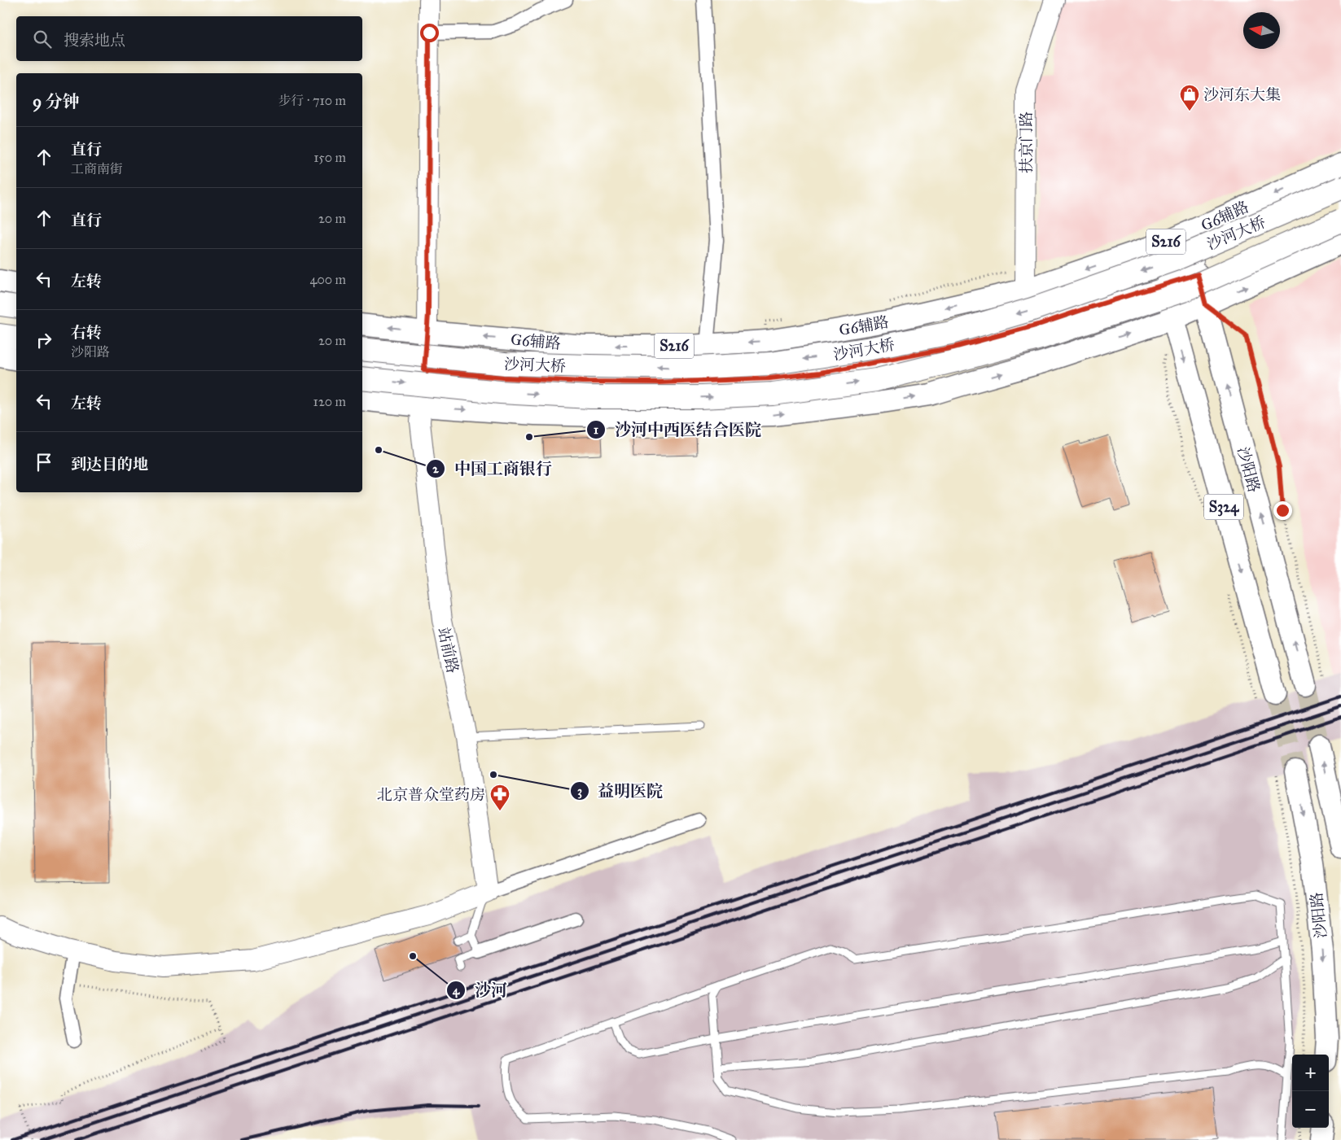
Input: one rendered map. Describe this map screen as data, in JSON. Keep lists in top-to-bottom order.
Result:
{
  "streets": {
    "highway": ["沙河大桥"],
    "main road": [
      "G6辅路",
      "S216",
      "沙阳路",
      "S324"
    ],
    "street": ["扶京门路", "站前路"]
  },
  "crossings": [
    ["扶京门路", "G6辅路"],
    ["G6辅路", "站前路"]
  ],
  "places": {
    "shop": ["沙河东大集"],
    "other": [
      "沙河中西医结合医院",
      "中国工商银行",
      "益明医院",
      "沙河"
    ],
    "pharmacy": ["北京普众堂药房"]
  },
  "north": "left",
  "page": {
    "search": "搜索地点",
    "heading": ["9 分钟", "步行 · 710 m"],
    "list": [
      ["直行", "工商南街", "150 m"],
      ["直行", "20 m"],
      ["左转", "400 m"],
      ["右转", "沙阳路", "20 m"],
      ["左转", "120 m"],
      "到达目的地"
    ],
    "map_buttons": ["+", "−"]
  }
}
